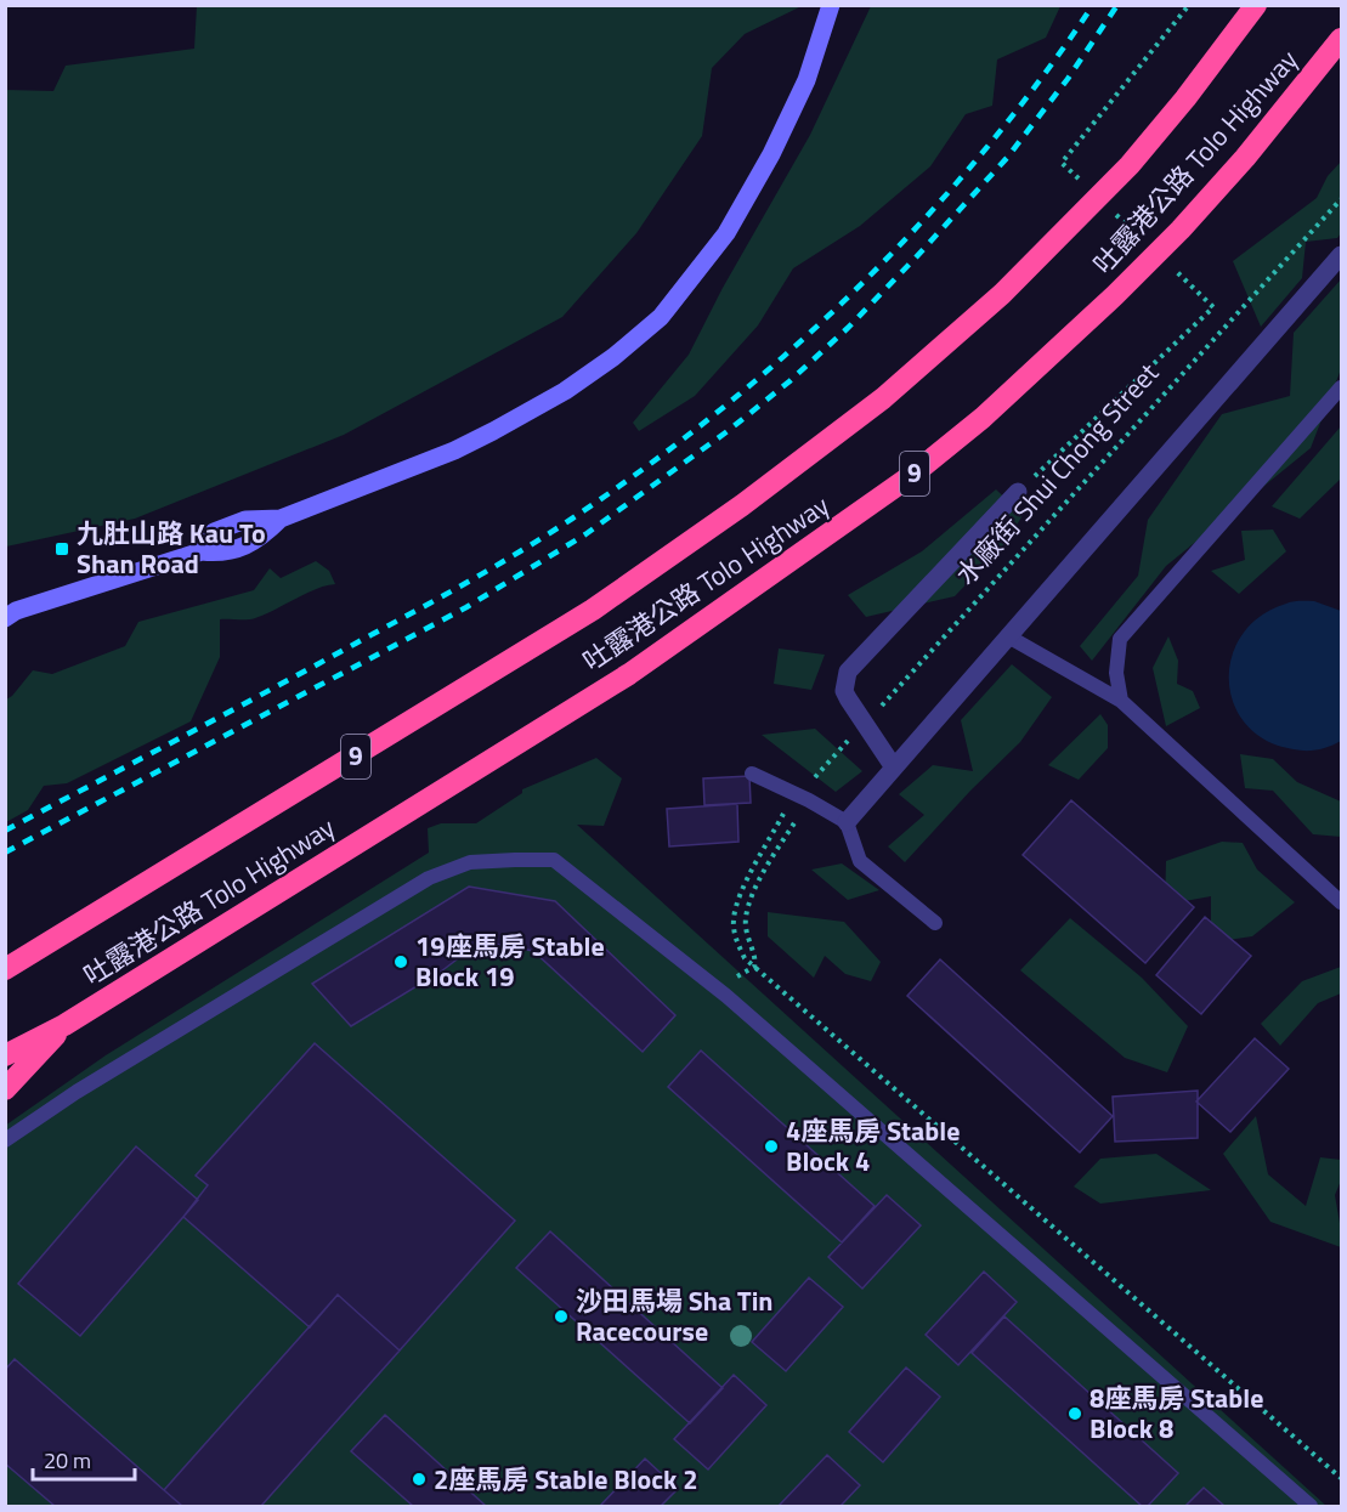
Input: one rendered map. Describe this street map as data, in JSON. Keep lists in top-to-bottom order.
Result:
{
  "streets": {
    "highway": ["吐露港公路 Tolo Highway", "9"],
    "path": ["水廠街 Shui Chong Street"]
  },
  "places": {
    "transit": ["九肚山路 Kau To Shan Road"],
    "other": [
      "19座馬房 Stable Block 19",
      "4座馬房 Stable Block 4",
      "沙田馬場 Sha Tin Racecourse",
      "8座馬房 Stable Block 8",
      "2座馬房 Stable Block 2"
    ]
  },
  "scale_bar": "20 m"
}
